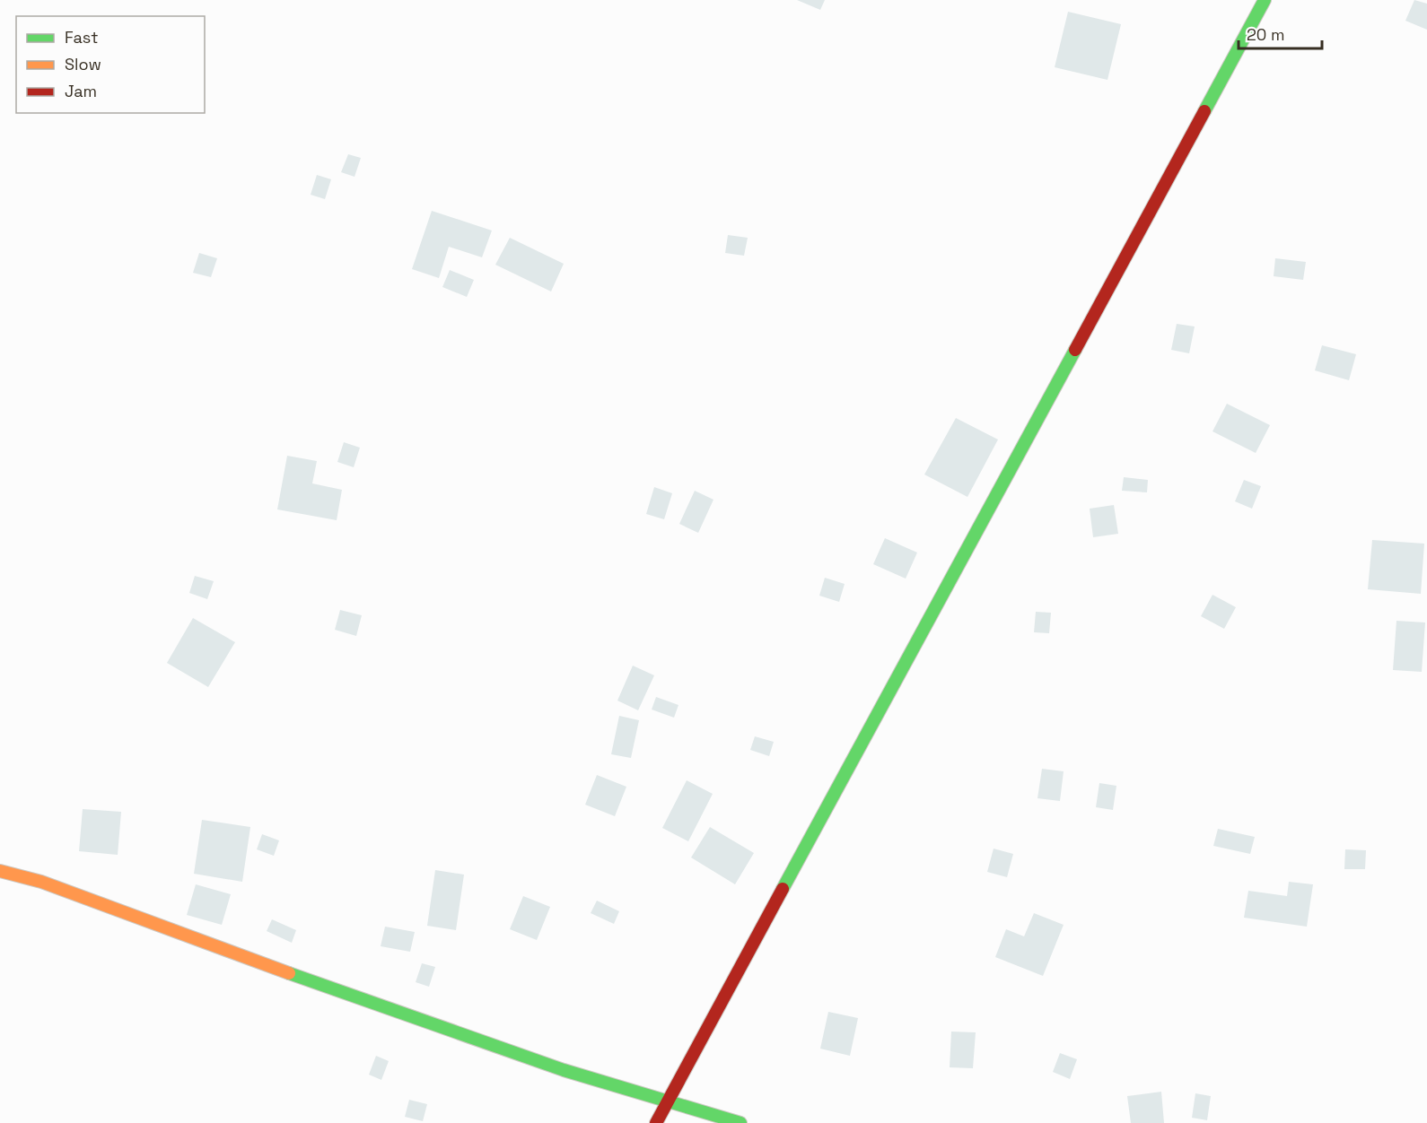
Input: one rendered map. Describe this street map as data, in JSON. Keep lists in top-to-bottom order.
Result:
{
  "legend": ["Fast", "Slow", "Jam"],
  "scale_bar": "20 m"
}
